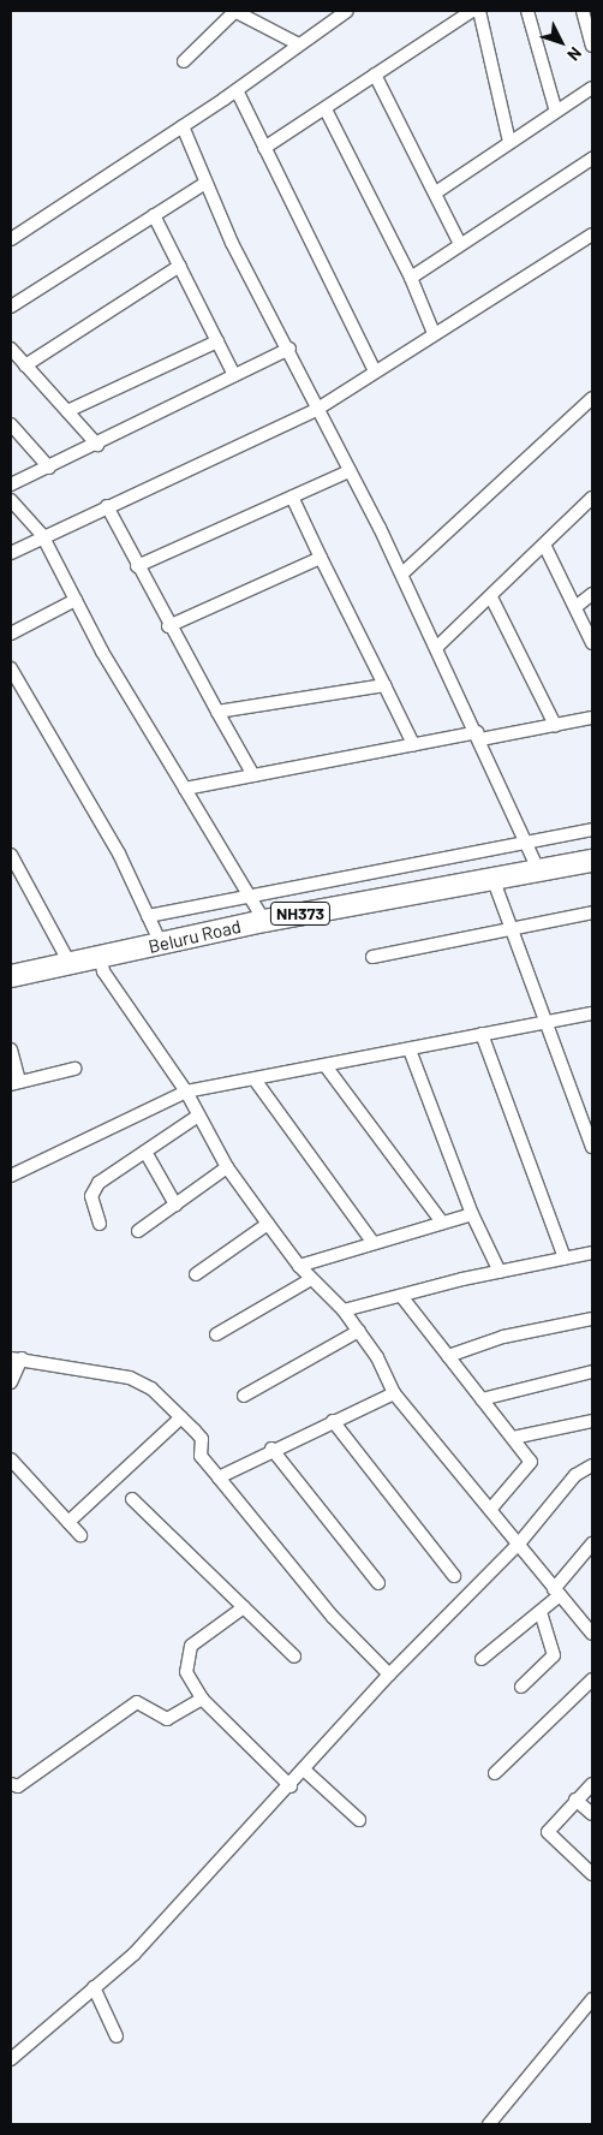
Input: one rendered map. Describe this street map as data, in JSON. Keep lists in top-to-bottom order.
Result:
{
  "streets": {
    "highway": ["NH373", "Beluru Road"]
  },
  "north": "bottom right"
}
